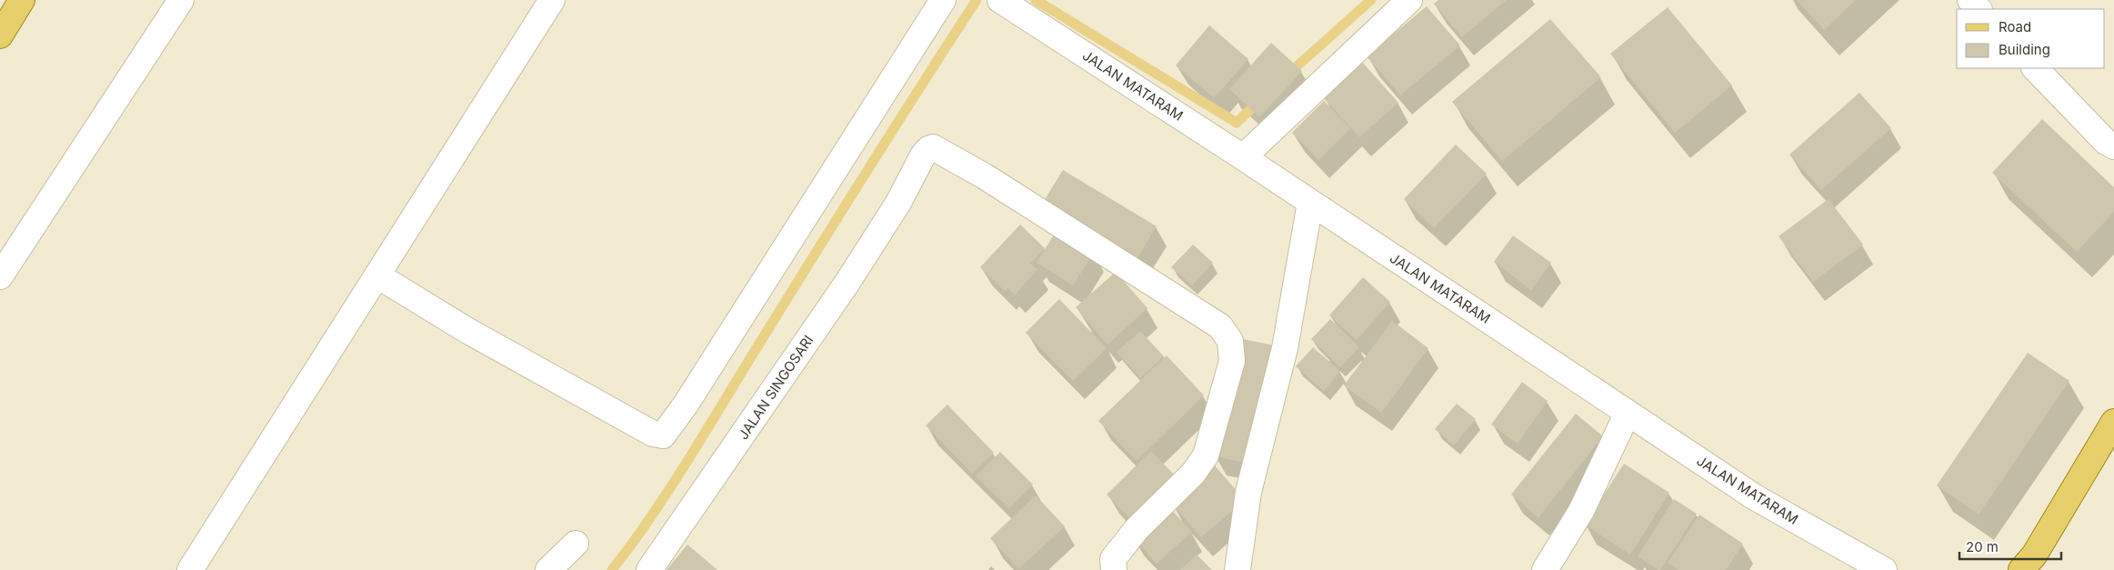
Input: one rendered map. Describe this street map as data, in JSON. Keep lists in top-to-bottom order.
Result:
{
  "streets": {
    "street": ["JALAN MATARAM", "JALAN SINGOSARI"]
  },
  "legend": ["Road", "Building"],
  "scale_bar": "20 m"
}
